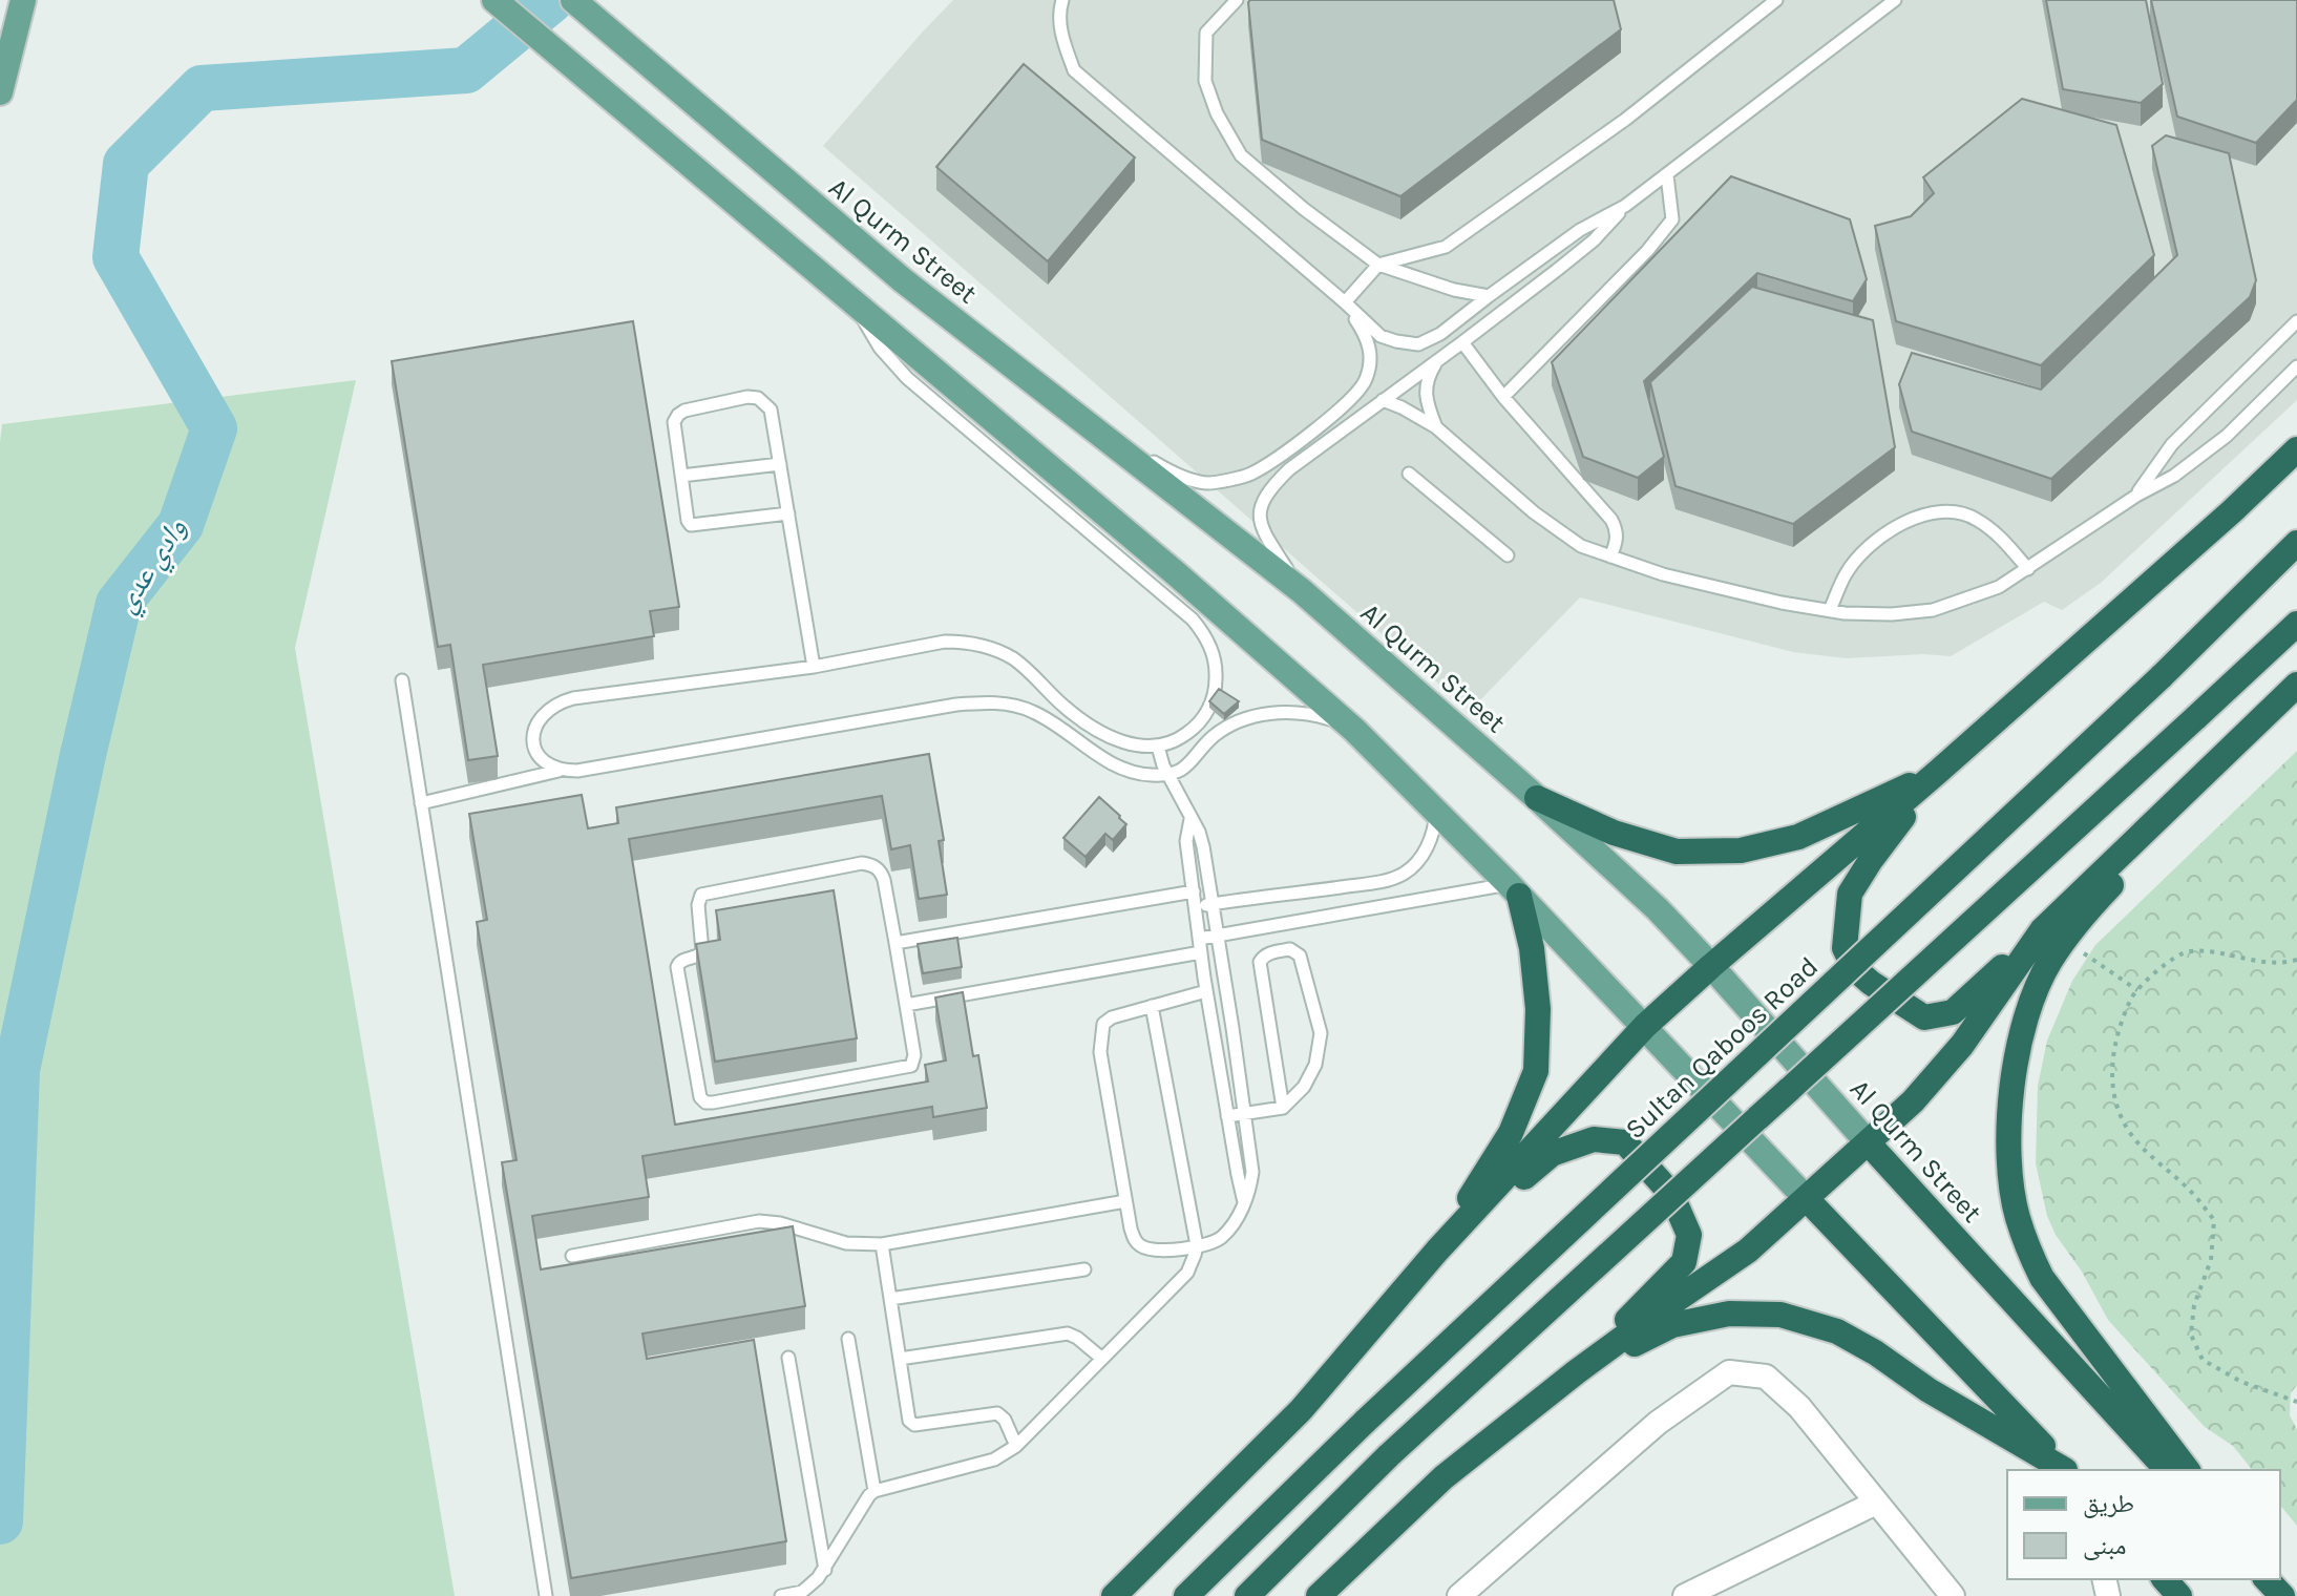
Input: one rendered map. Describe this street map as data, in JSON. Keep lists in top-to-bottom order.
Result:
{
  "streets": {
    "highway": ["Al Qurm Street", "Sultan Qaboos Road"]
  },
  "water": ["وادي عدي"],
  "legend": ["طريق", "مبنى"]
}
